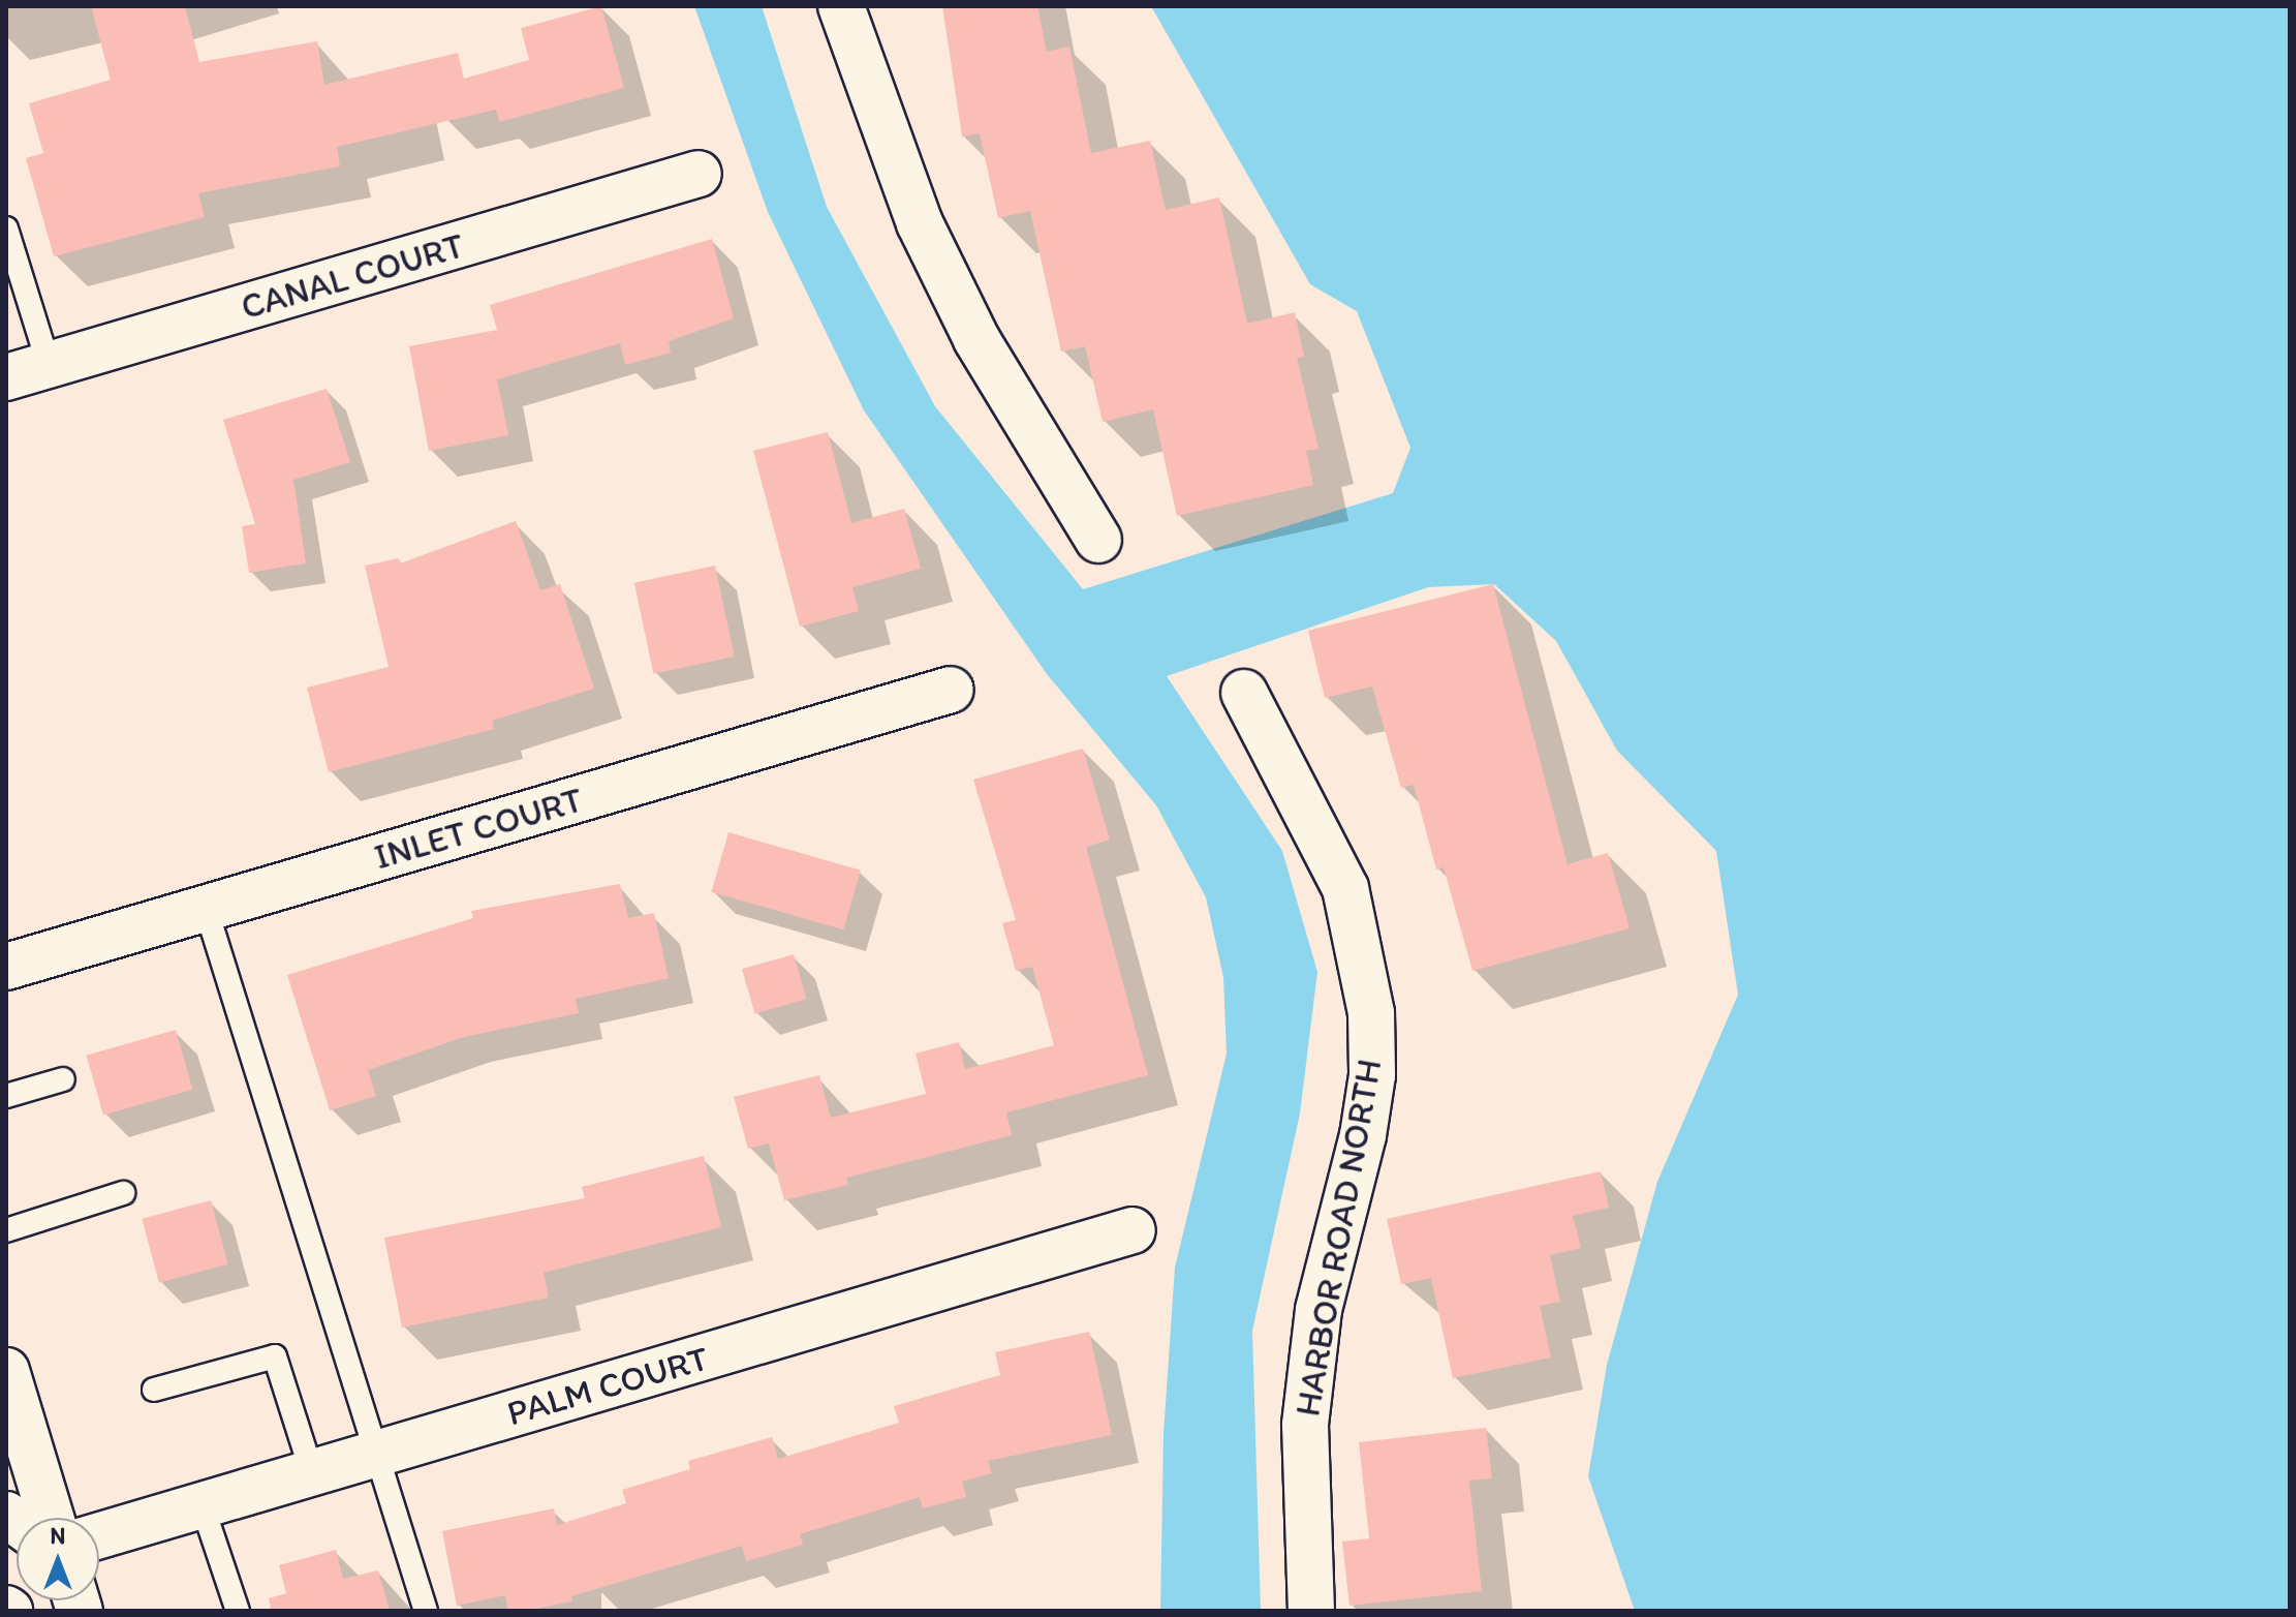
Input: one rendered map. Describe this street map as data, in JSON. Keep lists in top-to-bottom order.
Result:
{
  "streets": {
    "street": [
      "CANAL COURT",
      "INLET COURT",
      "HARBOR ROAD NORTH",
      "PALM COURT"
    ]
  },
  "north": "top"
}
